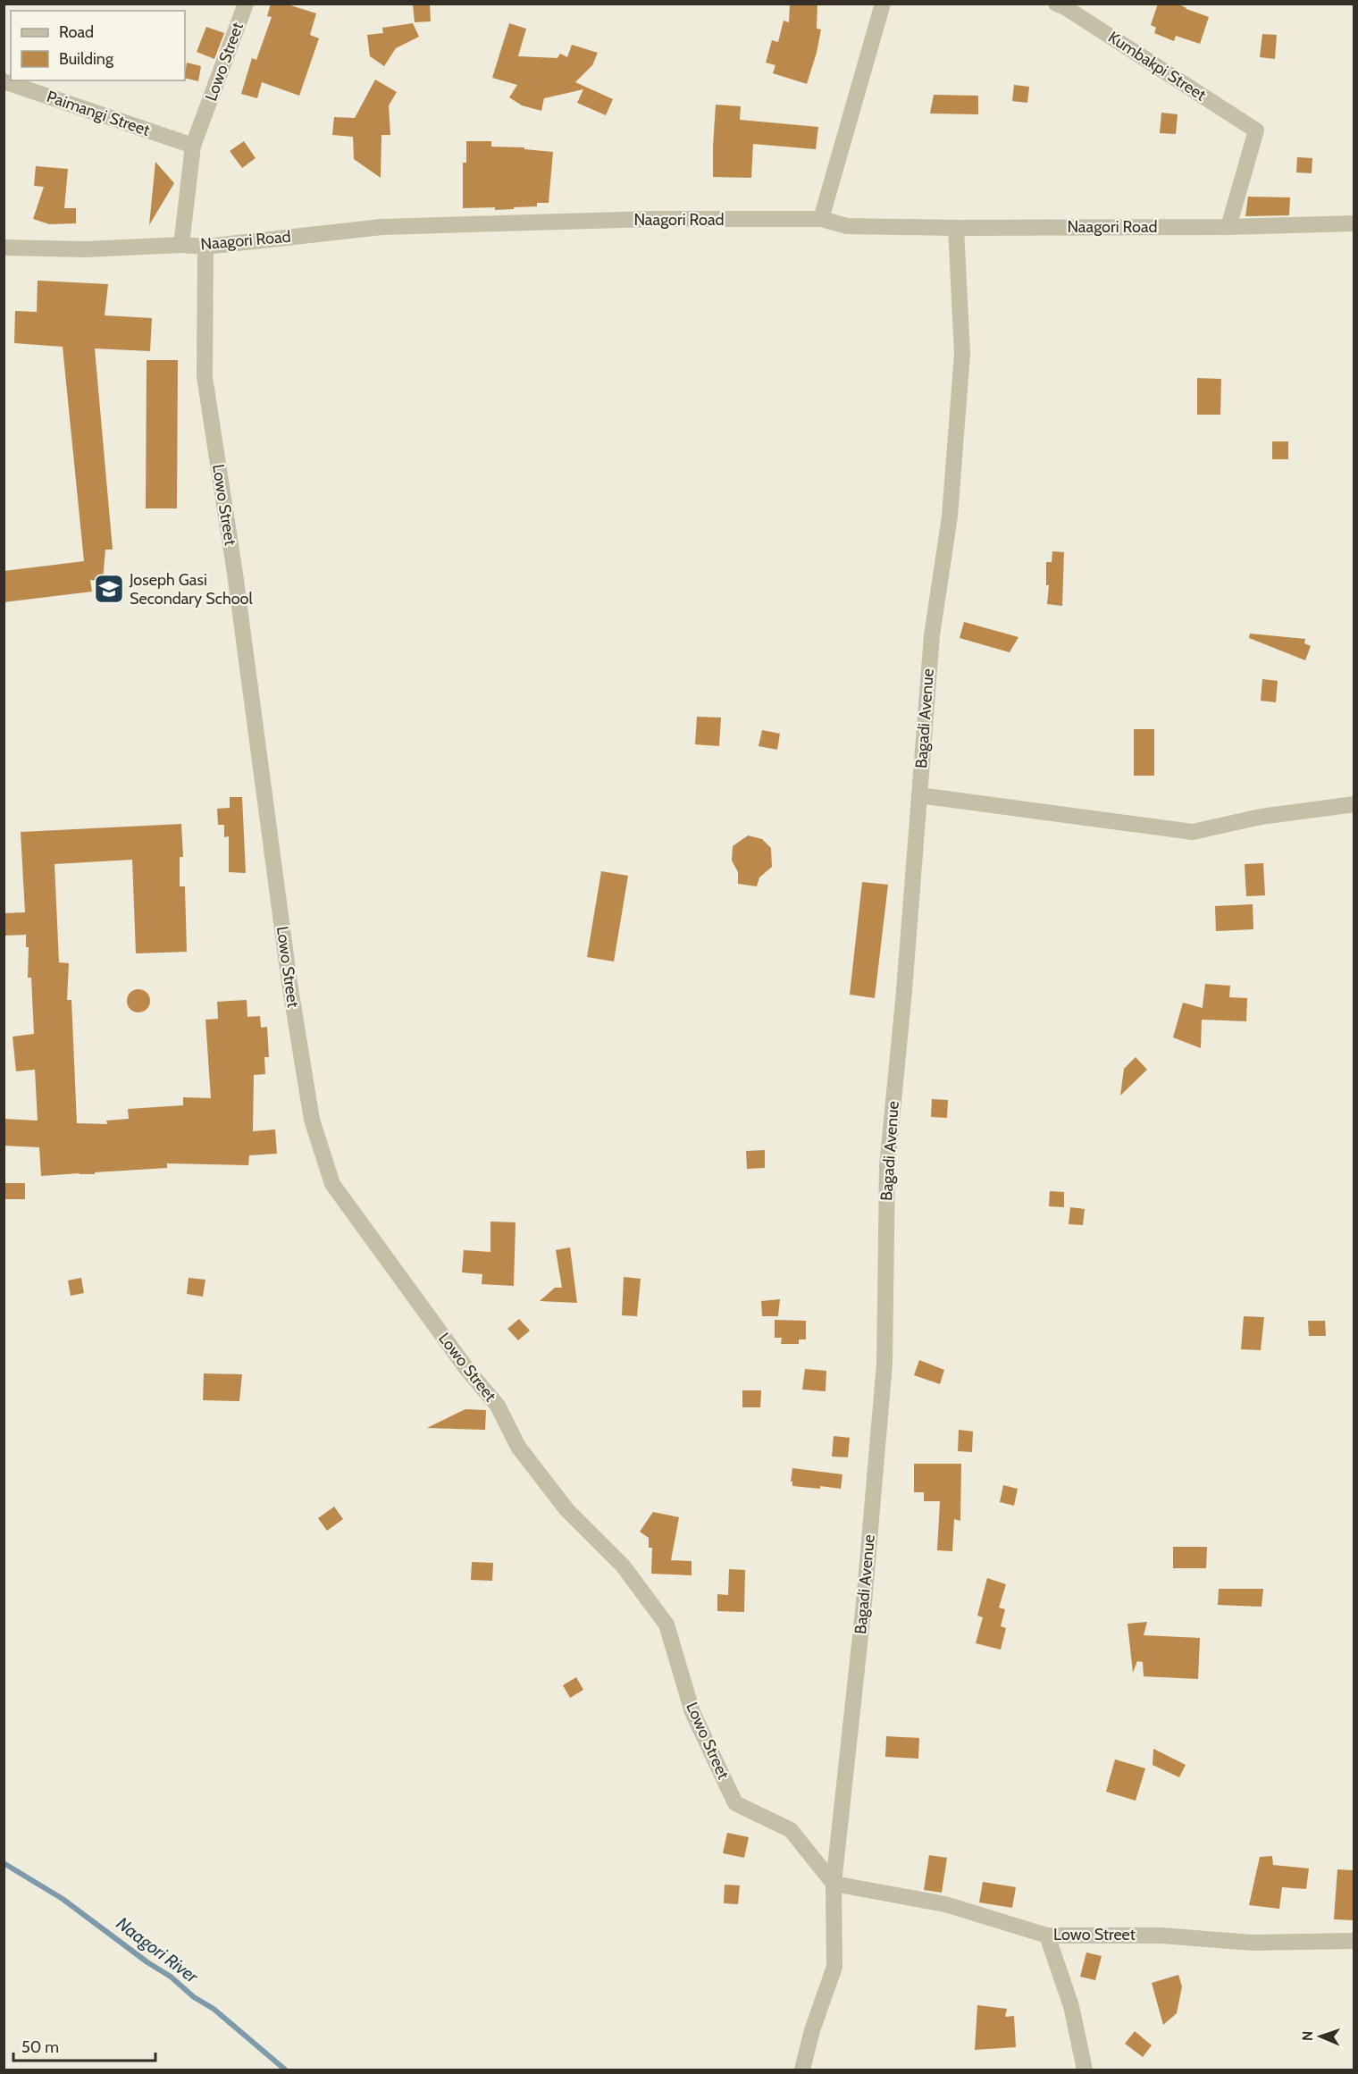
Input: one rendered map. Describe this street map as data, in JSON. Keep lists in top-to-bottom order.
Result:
{
  "streets": {
    "street": [
      "Lowo Street",
      "Kumbakpi Street",
      "Paimangi Street",
      "Naagori Road",
      "Bagadi Avenue"
    ]
  },
  "crossings": [
    ["Lowo Street", "Paimangi Street"],
    ["Lowo Street", "Naagori Road"],
    ["Lowo Street", "Bagadi Avenue"],
    ["Kumbakpi Street", "Naagori Road"],
    ["Naagori Road", "Bagadi Avenue"]
  ],
  "water": ["Naagori River"],
  "places": {
    "school or university": ["Joseph Gasi Secondary School"]
  },
  "legend": ["Road", "Building"],
  "scale_bar": "50 m",
  "north": "left"
}
